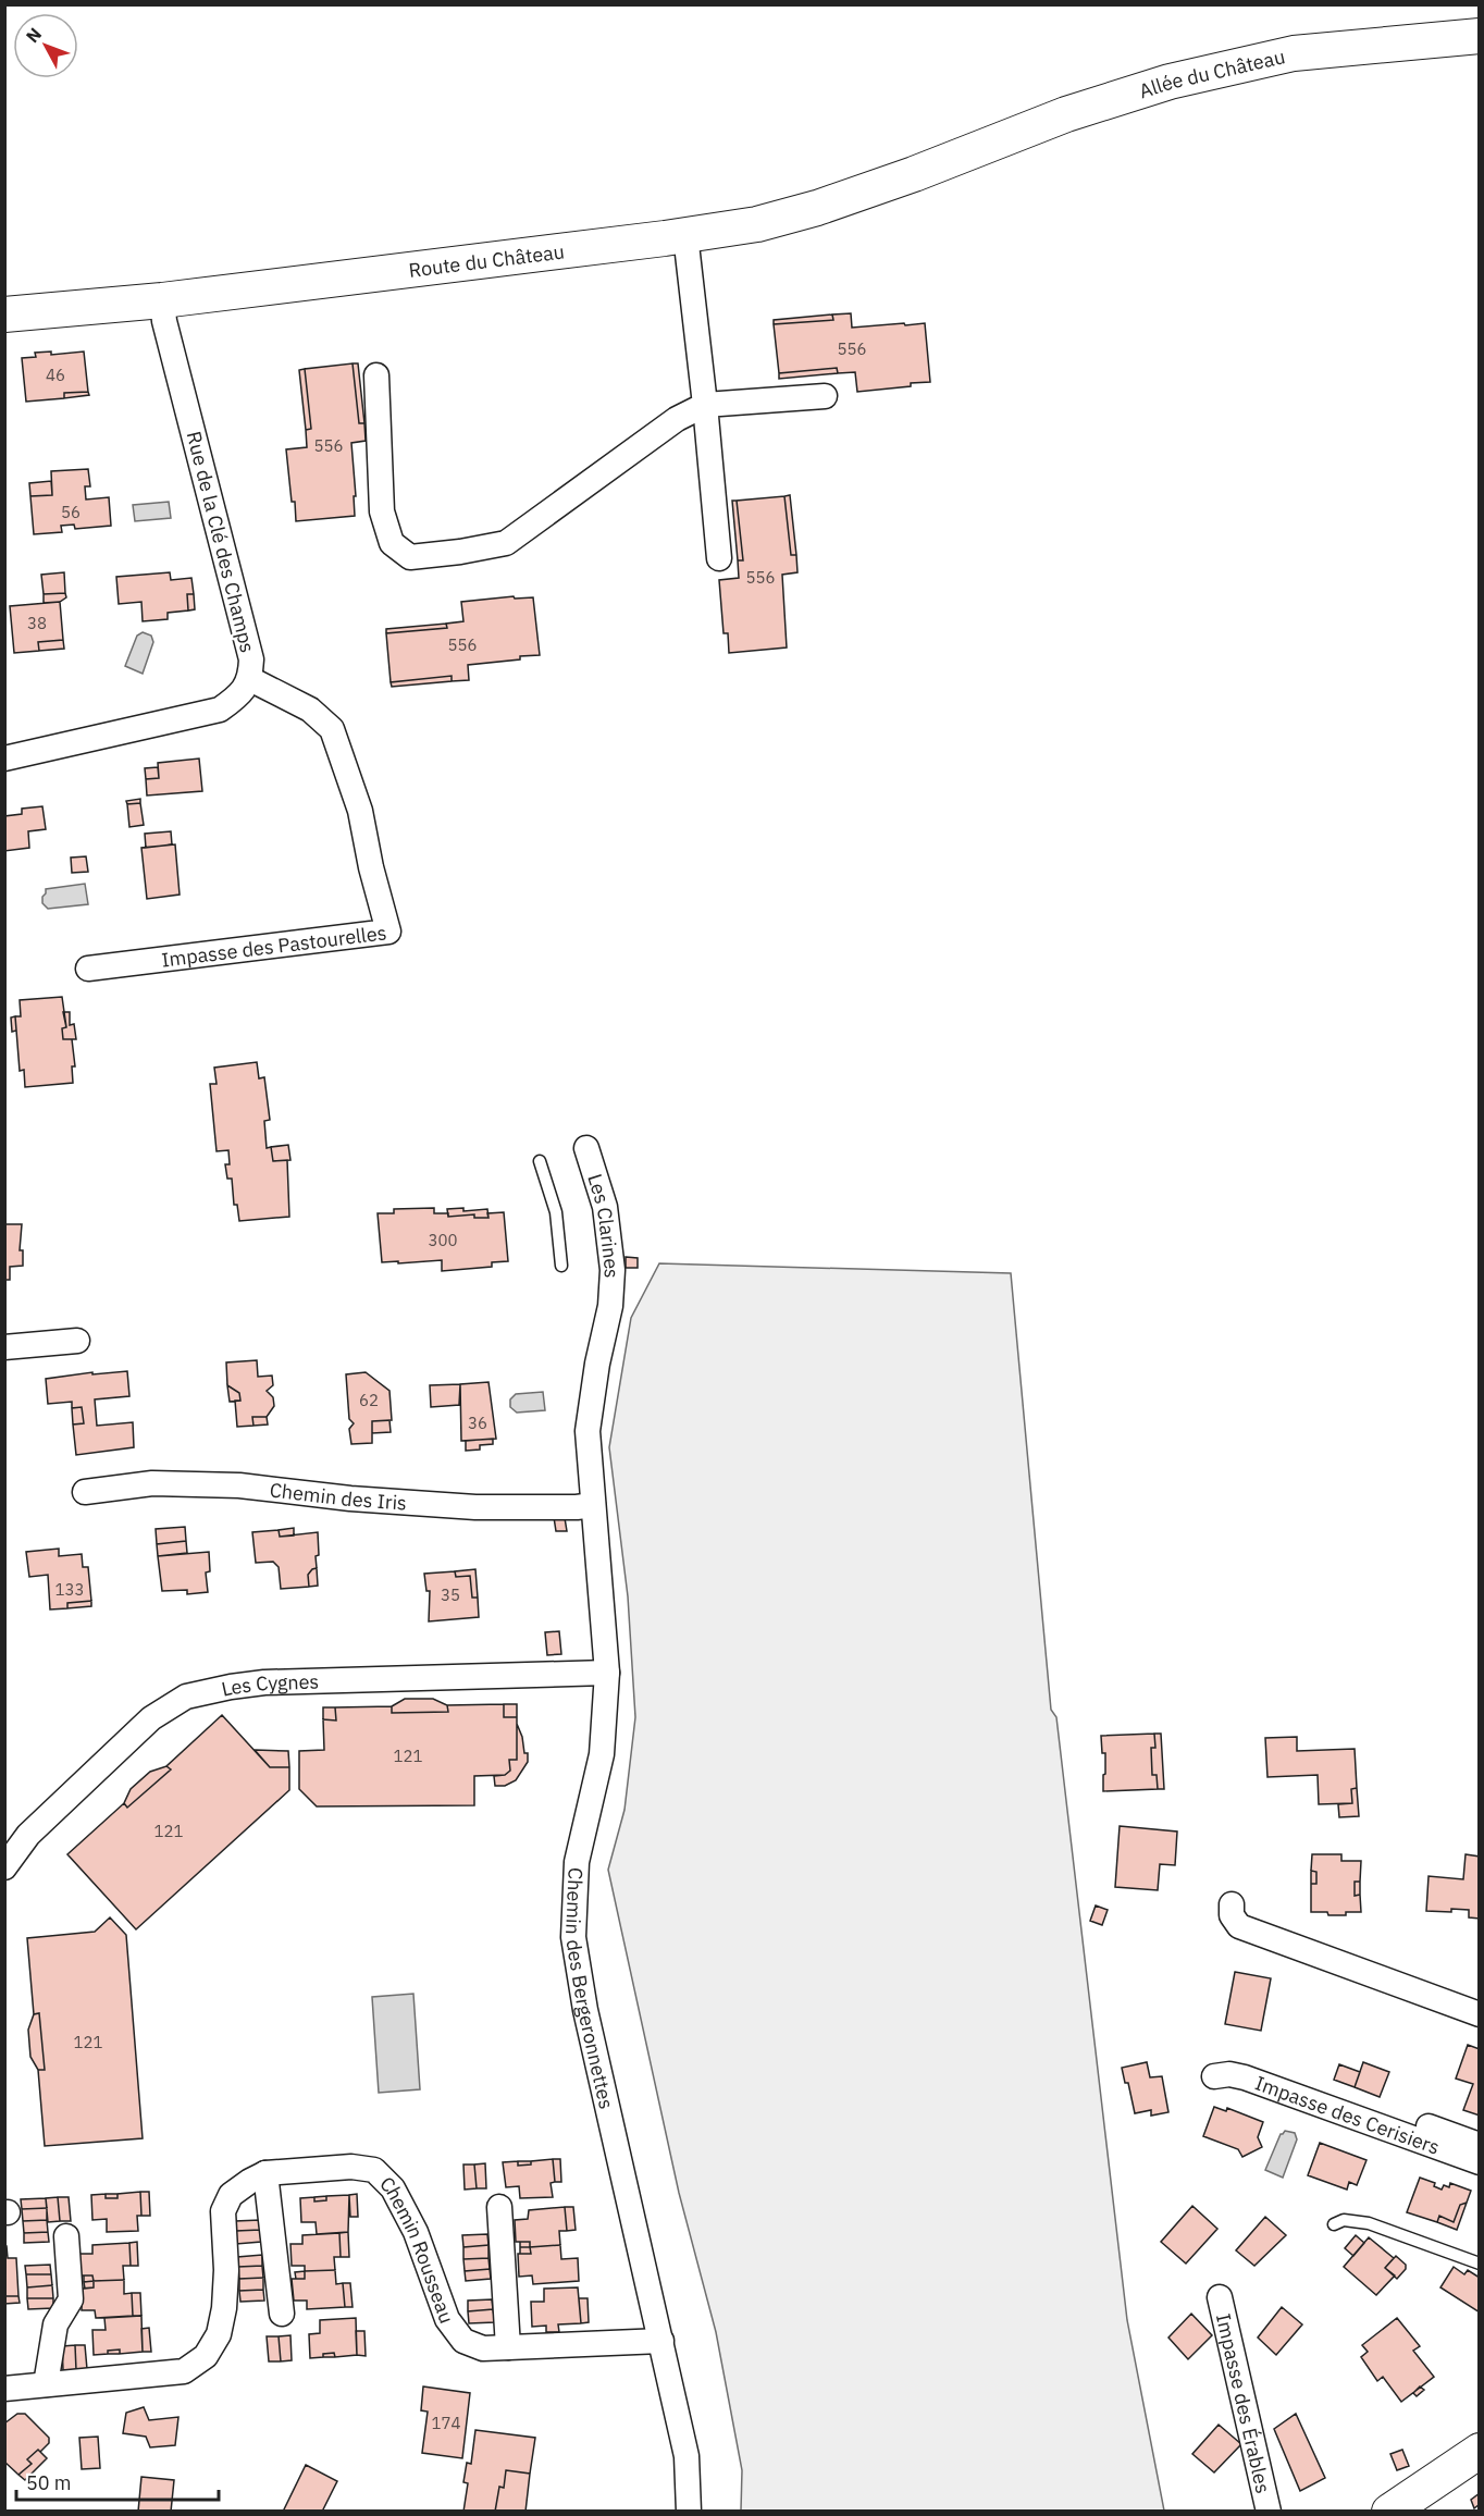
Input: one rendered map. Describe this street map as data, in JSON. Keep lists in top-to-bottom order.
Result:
{
  "streets": {
    "street": [
      "Allée du Château",
      "Route du Château",
      "Rue de la Clé des Champs",
      "Impasse des Pastourelles",
      "Les Clarines",
      "Chemin des Iris",
      "Les Cygnes",
      "Chemin des Bergeronnettes",
      "Impasse des Cerisiers",
      "Chemin Rousseau",
      "Impasse des Érables"
    ]
  },
  "crossings": [
    ["Allée du Château", "Route du Château"],
    ["Route du Château", "Rue de la Clé des Champs"],
    ["Rue de la Clé des Champs", "Impasse des Pastourelles"],
    ["Les Clarines", "Chemin des Bergeronnettes"],
    ["Chemin des Iris", "Chemin des Bergeronnettes"],
    ["Les Cygnes", "Chemin des Bergeronnettes"],
    ["Chemin des Bergeronnettes", "Chemin Rousseau"]
  ],
  "house_numbers": [
    "556",
    "46",
    "556",
    "56",
    "556",
    "38",
    "556",
    "300",
    "62",
    "36",
    "133",
    "35",
    "121",
    "121",
    "121",
    "174"
  ],
  "scale_bar": "50 m",
  "north": "top left"
}
